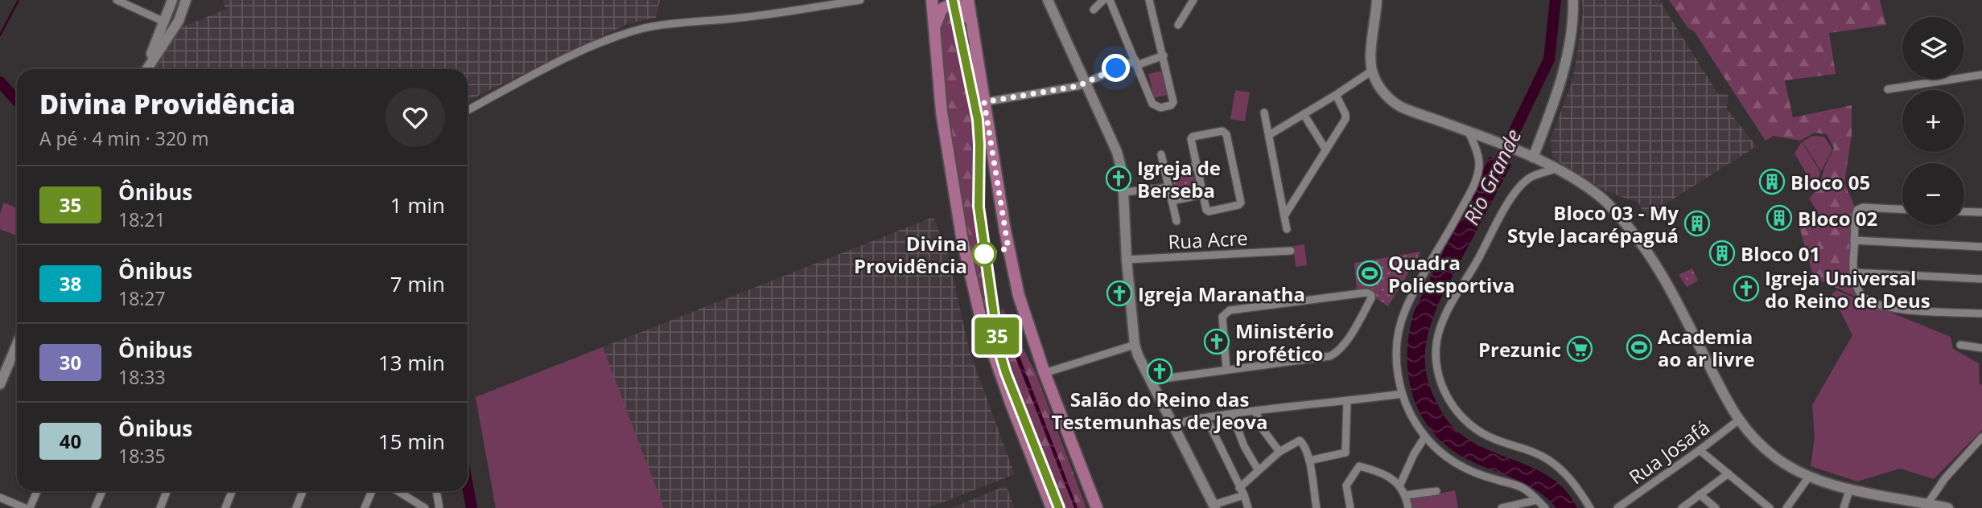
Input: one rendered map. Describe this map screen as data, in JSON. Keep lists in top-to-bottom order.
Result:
{
  "streets": {
    "street": ["Rua Acre", "Rua Josafá"]
  },
  "water": ["Rio Grande"],
  "places": {
    "church": [
      "Igreja de Berseba",
      "Igreja Universal do Reino de Deus",
      "Igreja Maranatha",
      "Ministério profético",
      "Salão do Reino das Testemunhas de Jeova"
    ],
    "building": [
      "Bloco 05",
      "Bloco 02",
      "Bloco 03 - My Style Jacarépaguá",
      "Bloco 01"
    ],
    "other": ["Divina Providência"],
    "sports": ["Quadra Poliesportiva", "Academia ao ar livre"],
    "supermarket": ["Prezunic"]
  },
  "lines": ["bus line 35"],
  "page": {
    "on_map": "35",
    "map_buttons": ["+", "−"],
    "heading": ["Divina Providência", "A pé · 4 min · 320 m"],
    "list": [
      {
        "mark": "35",
        "name": "Ônibus",
        "note": "18:21",
        "value": "1 min"
      },
      {
        "mark": "38",
        "name": "Ônibus",
        "note": "18:27",
        "value": "7 min"
      },
      {
        "mark": "30",
        "name": "Ônibus",
        "note": "18:33",
        "value": "13 min"
      },
      {
        "mark": "40",
        "name": "Ônibus",
        "note": "18:35",
        "value": "15 min"
      }
    ]
  }
}
